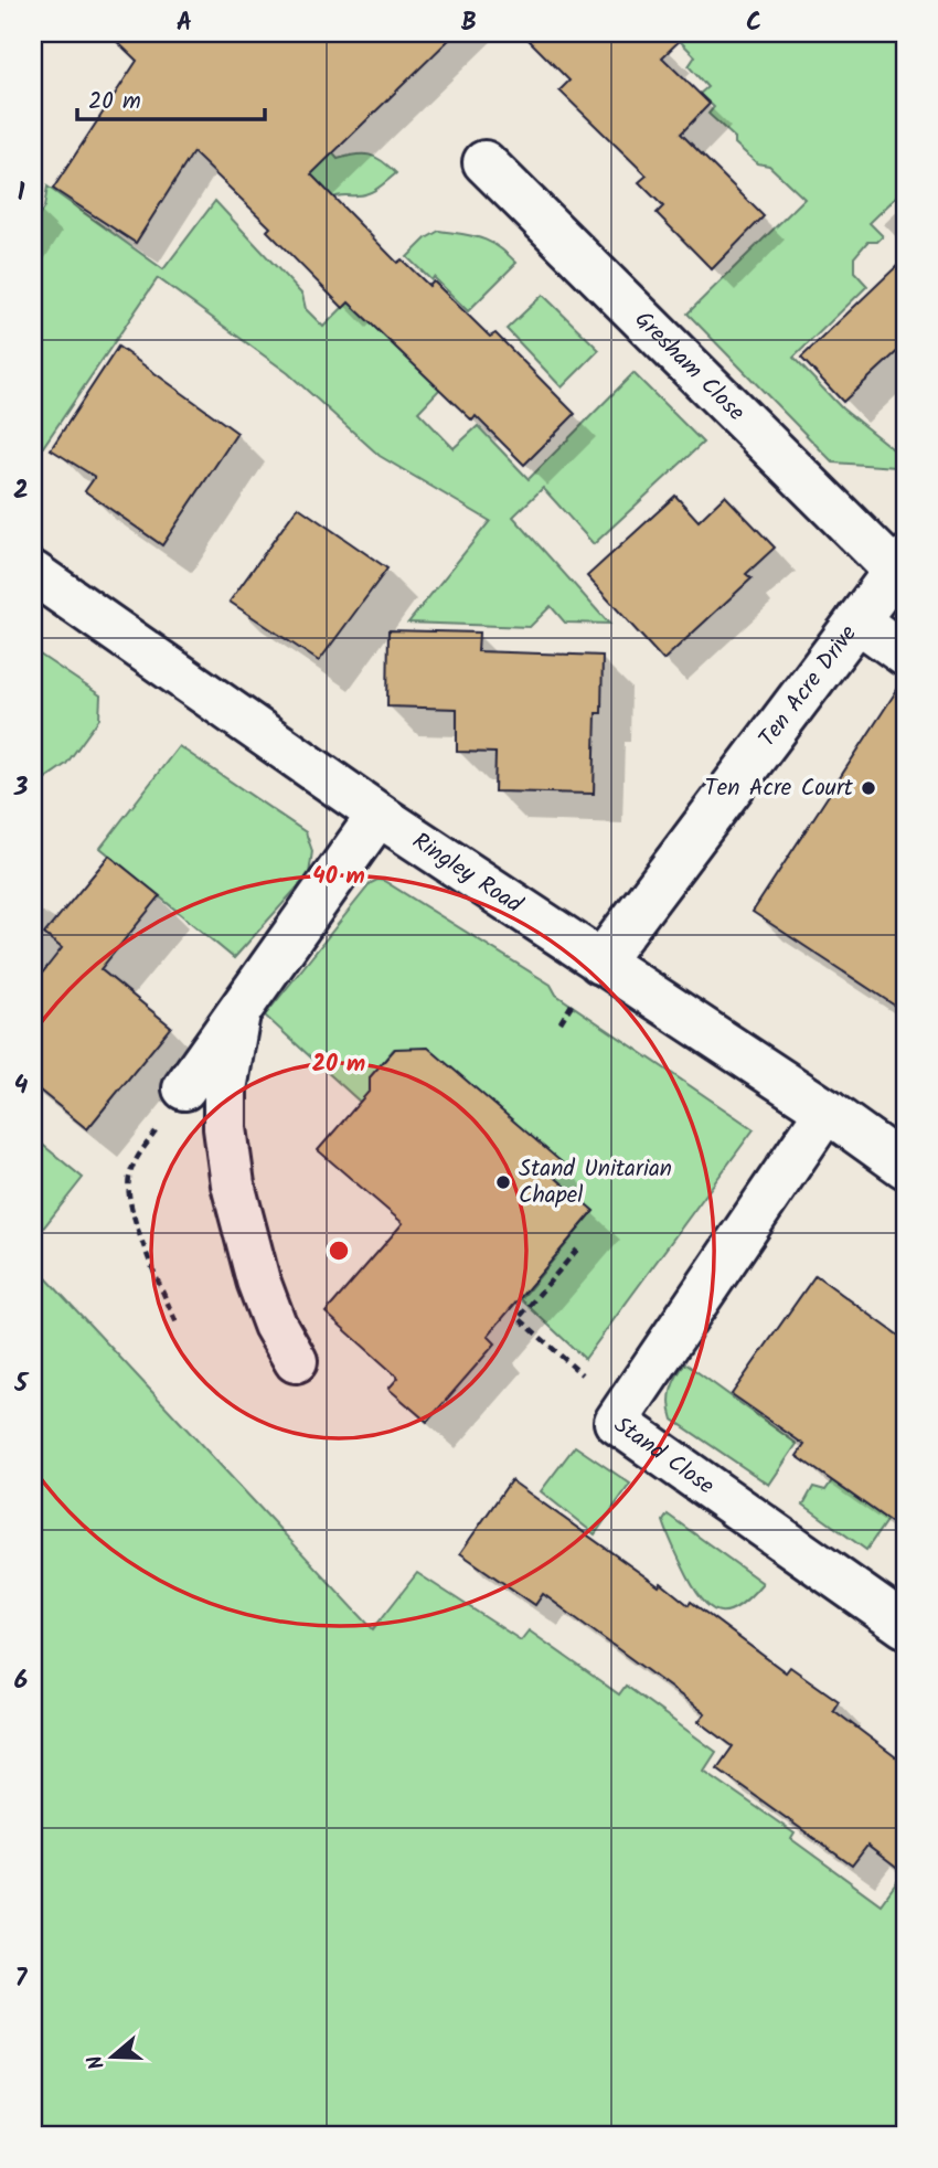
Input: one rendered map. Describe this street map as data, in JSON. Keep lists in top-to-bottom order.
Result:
{
  "streets": {
    "street": [
      "Gresham Close",
      "Ten Acre Drive",
      "Ringley Road",
      "Stand Close"
    ]
  },
  "crossings": [
    ["Gresham Close", "Ten Acre Drive"],
    ["Ten Acre Drive", "Ringley Road"],
    ["Ringley Road", "Stand Close"]
  ],
  "places": ["Ten Acre Court", "Stand Unitarian Chapel"],
  "scale_bar": "20 m",
  "north": "left",
  "grid": {
    "columns": ["A", "B", "C"],
    "rows": [
      "1",
      "2",
      "3",
      "4",
      "5",
      "6",
      "7"
    ]
  },
  "rings": ["40 m", "20 m"]
}
